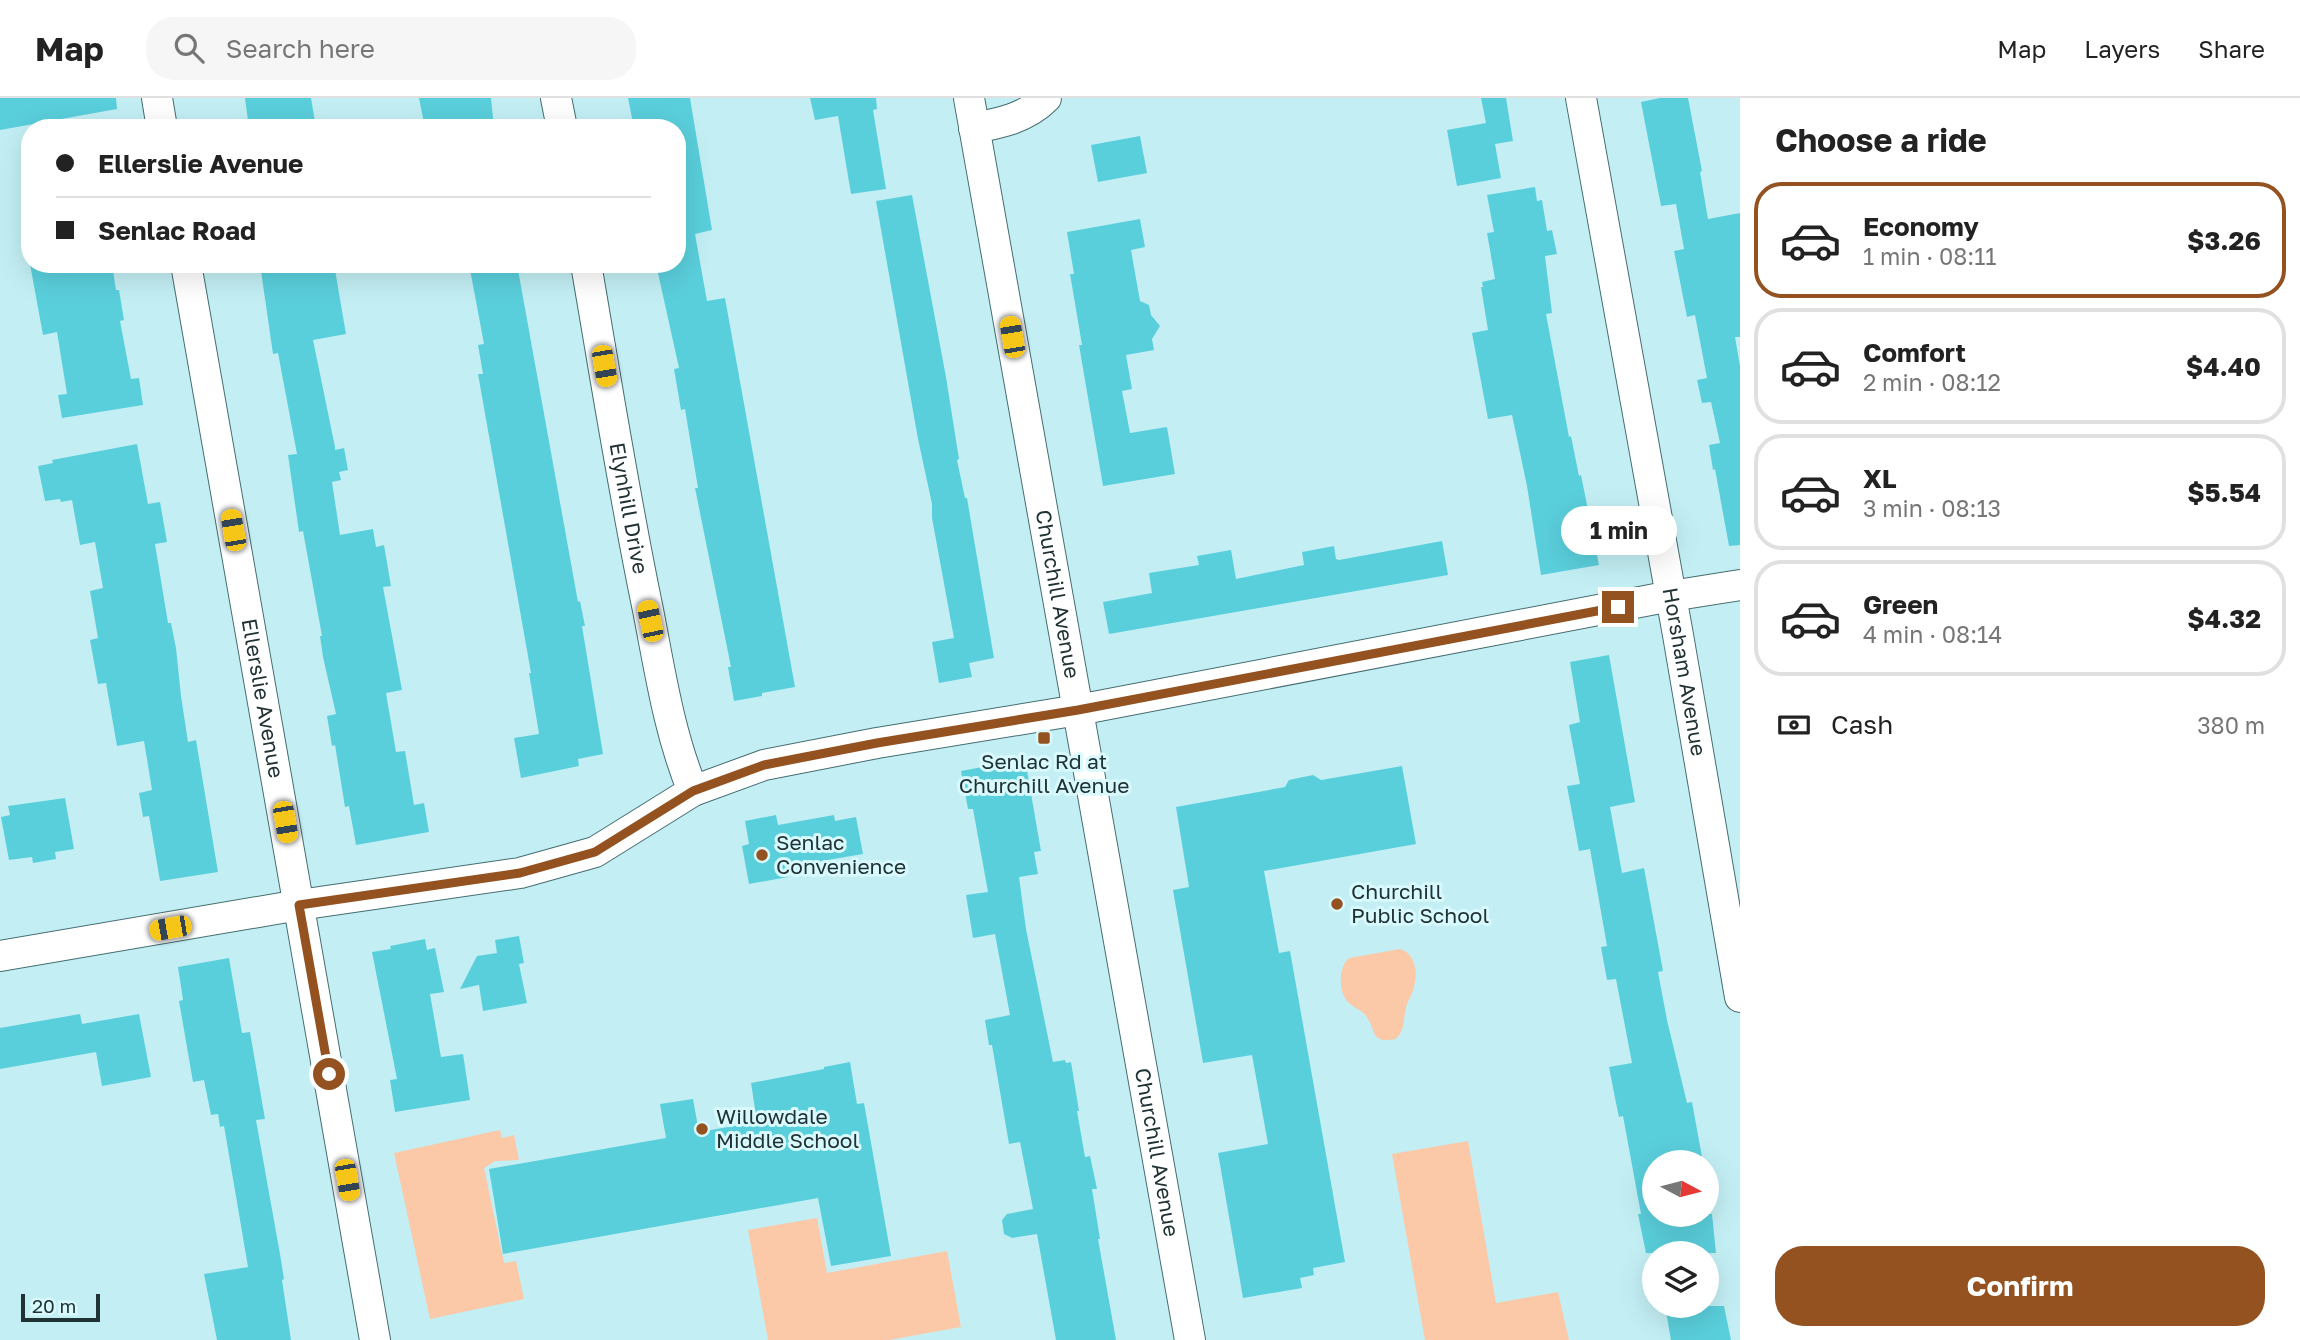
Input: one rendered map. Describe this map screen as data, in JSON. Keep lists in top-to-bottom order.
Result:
{
  "streets": {
    "street": [
      "Elynhill Drive",
      "Churchill Avenue",
      "Horsham Avenue",
      "Ellerslie Avenue"
    ]
  },
  "places": {
    "transit": ["Senlac Rd at Churchill Avenue"],
    "other": ["Senlac Convenience", "Churchill Public School", "Willowdale Middle School"]
  },
  "scale_bar": "20 m",
  "north": "right",
  "page": {
    "header": "Map",
    "search": "Search here",
    "nav": ["Map", "Layers", "Share"],
    "heading": "Choose a ride",
    "banner": ["Ellerslie Avenue", "Senlac Road"],
    "list": [
      {
        "name": "Economy",
        "note": "1 min · 08:11",
        "value": "$3.26"
      },
      {
        "name": "Comfort",
        "note": "2 min · 08:12",
        "value": "$4.40"
      },
      {
        "name": "XL",
        "note": "3 min · 08:13",
        "value": "$5.54"
      },
      {
        "name": "Green",
        "note": "4 min · 08:14",
        "value": "$4.32"
      }
    ],
    "bubble": "1 min",
    "pay": ["Cash", "380 m"],
    "buttons": "Confirm",
    "scale": "20 m"
  }
}
